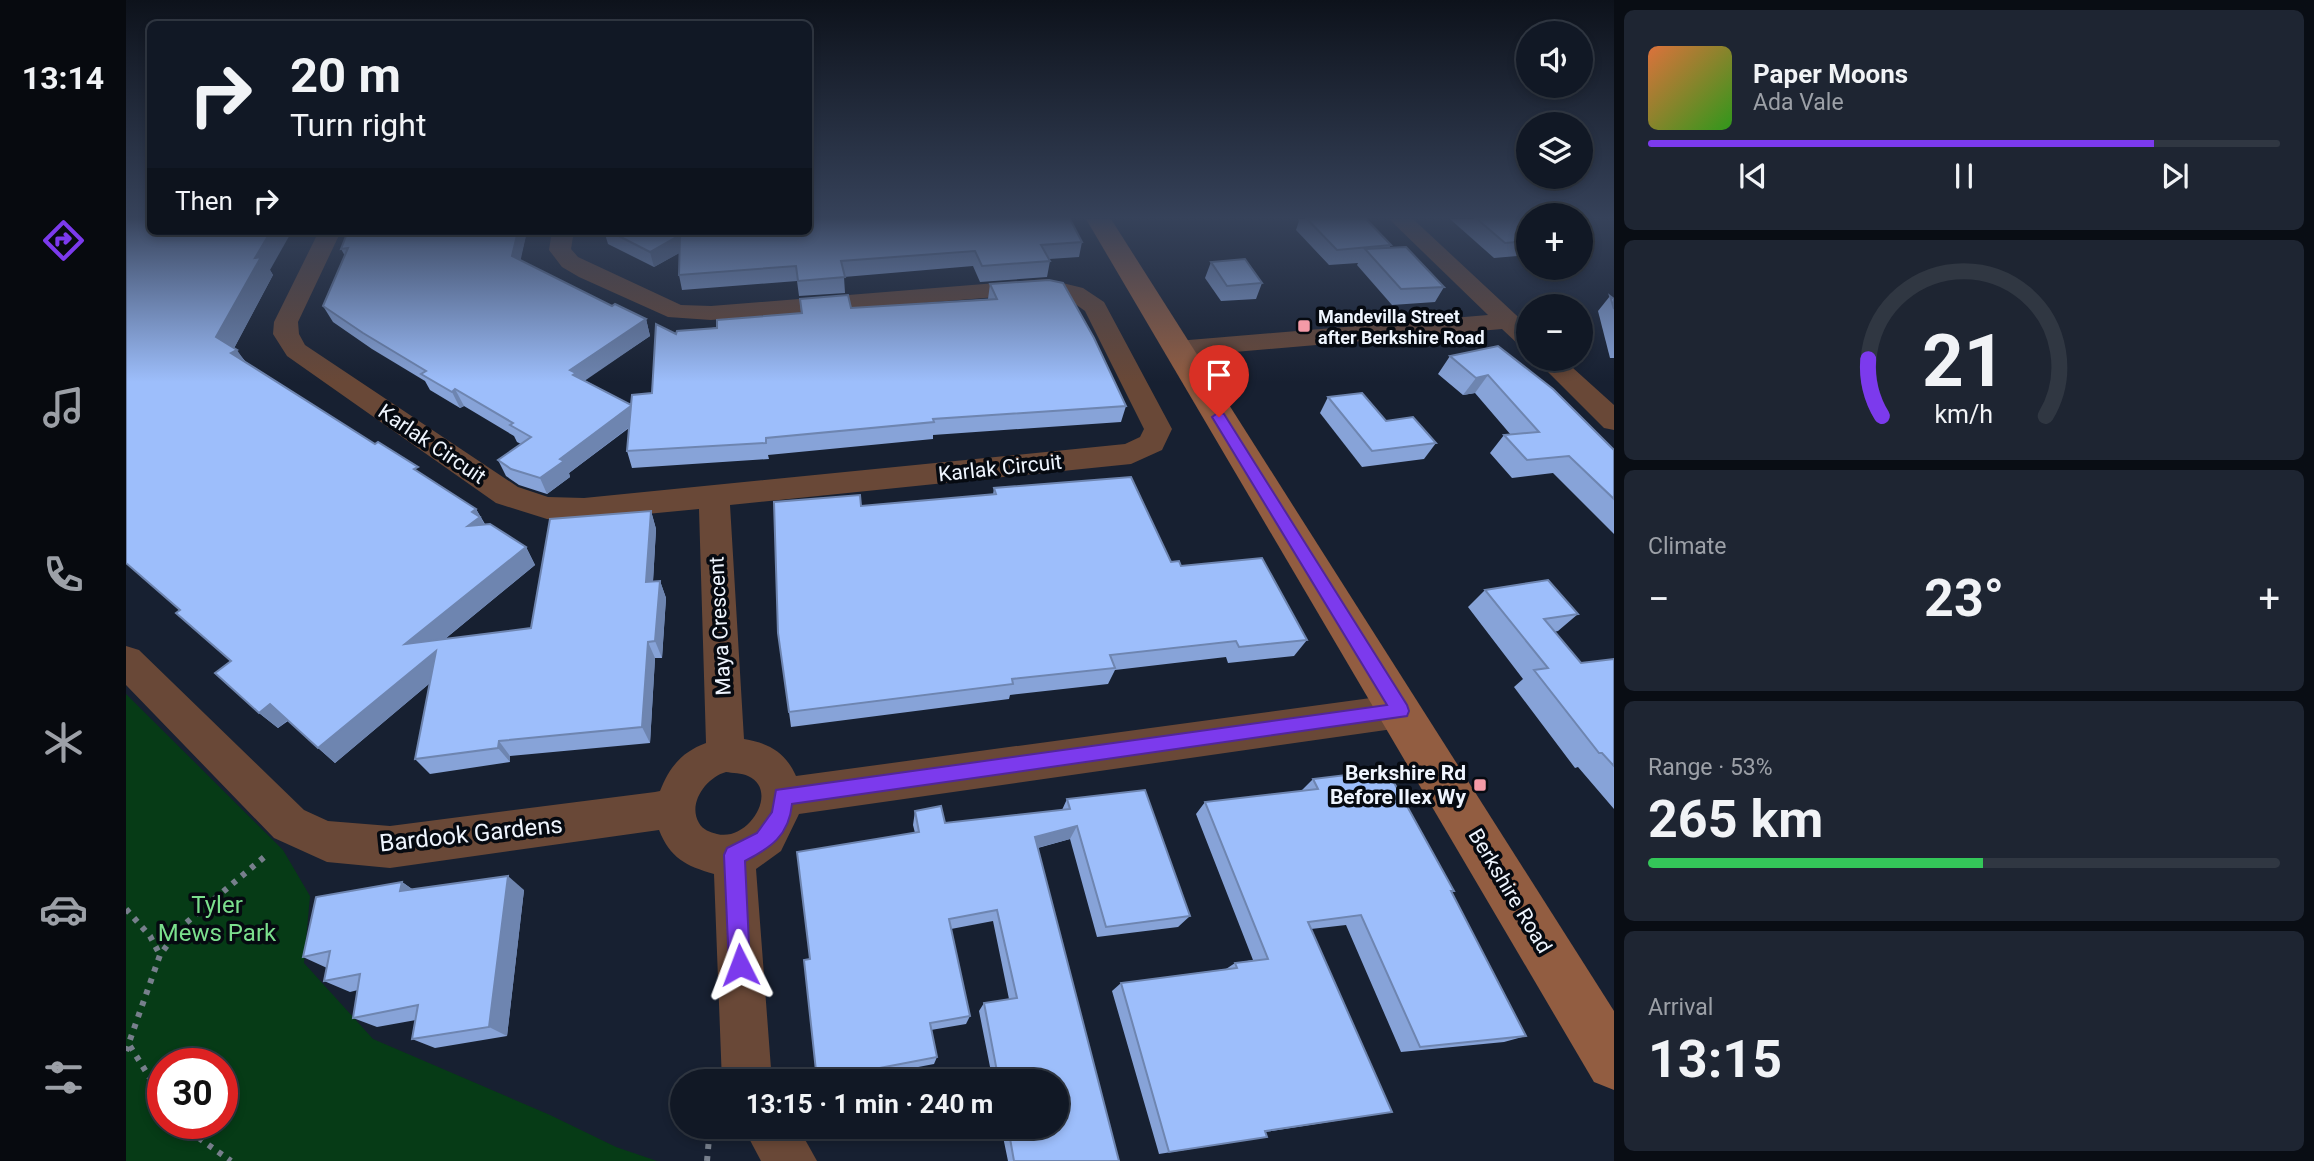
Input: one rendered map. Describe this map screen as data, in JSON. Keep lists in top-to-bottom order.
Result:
{
  "streets": {
    "main road": ["Berkshire Road"],
    "street": ["Karlak Circuit", "Maya Crescent", "Bardook Gardens"]
  },
  "crossings": [
    ["Karlak Circuit", "Maya Crescent"],
    ["Maya Crescent", "Bardook Gardens"]
  ],
  "parks": ["Tyler Mews Park"],
  "places": {
    "transit": ["Mandevilla Street after Berkshire Road", "Berkshire Rd Before Ilex Wy"]
  },
  "page": {
    "tabs": "13:14",
    "map_buttons": ["+", "−"],
    "turn": ["20 m", "Turn right"],
    "song": ["Paper Moons", "Ada Vale"],
    "then": "Then",
    "tile": [
      "Climate",
      ["Range · 53%", "265 km"],
      ["Arrival", "13:15"]
    ],
    "heat": ["−", "23°", "+"],
    "limit": "30",
    "trip": "13:15 · 1 min · 240 m",
    "gauge": ["21", "km/h"]
  }
}
